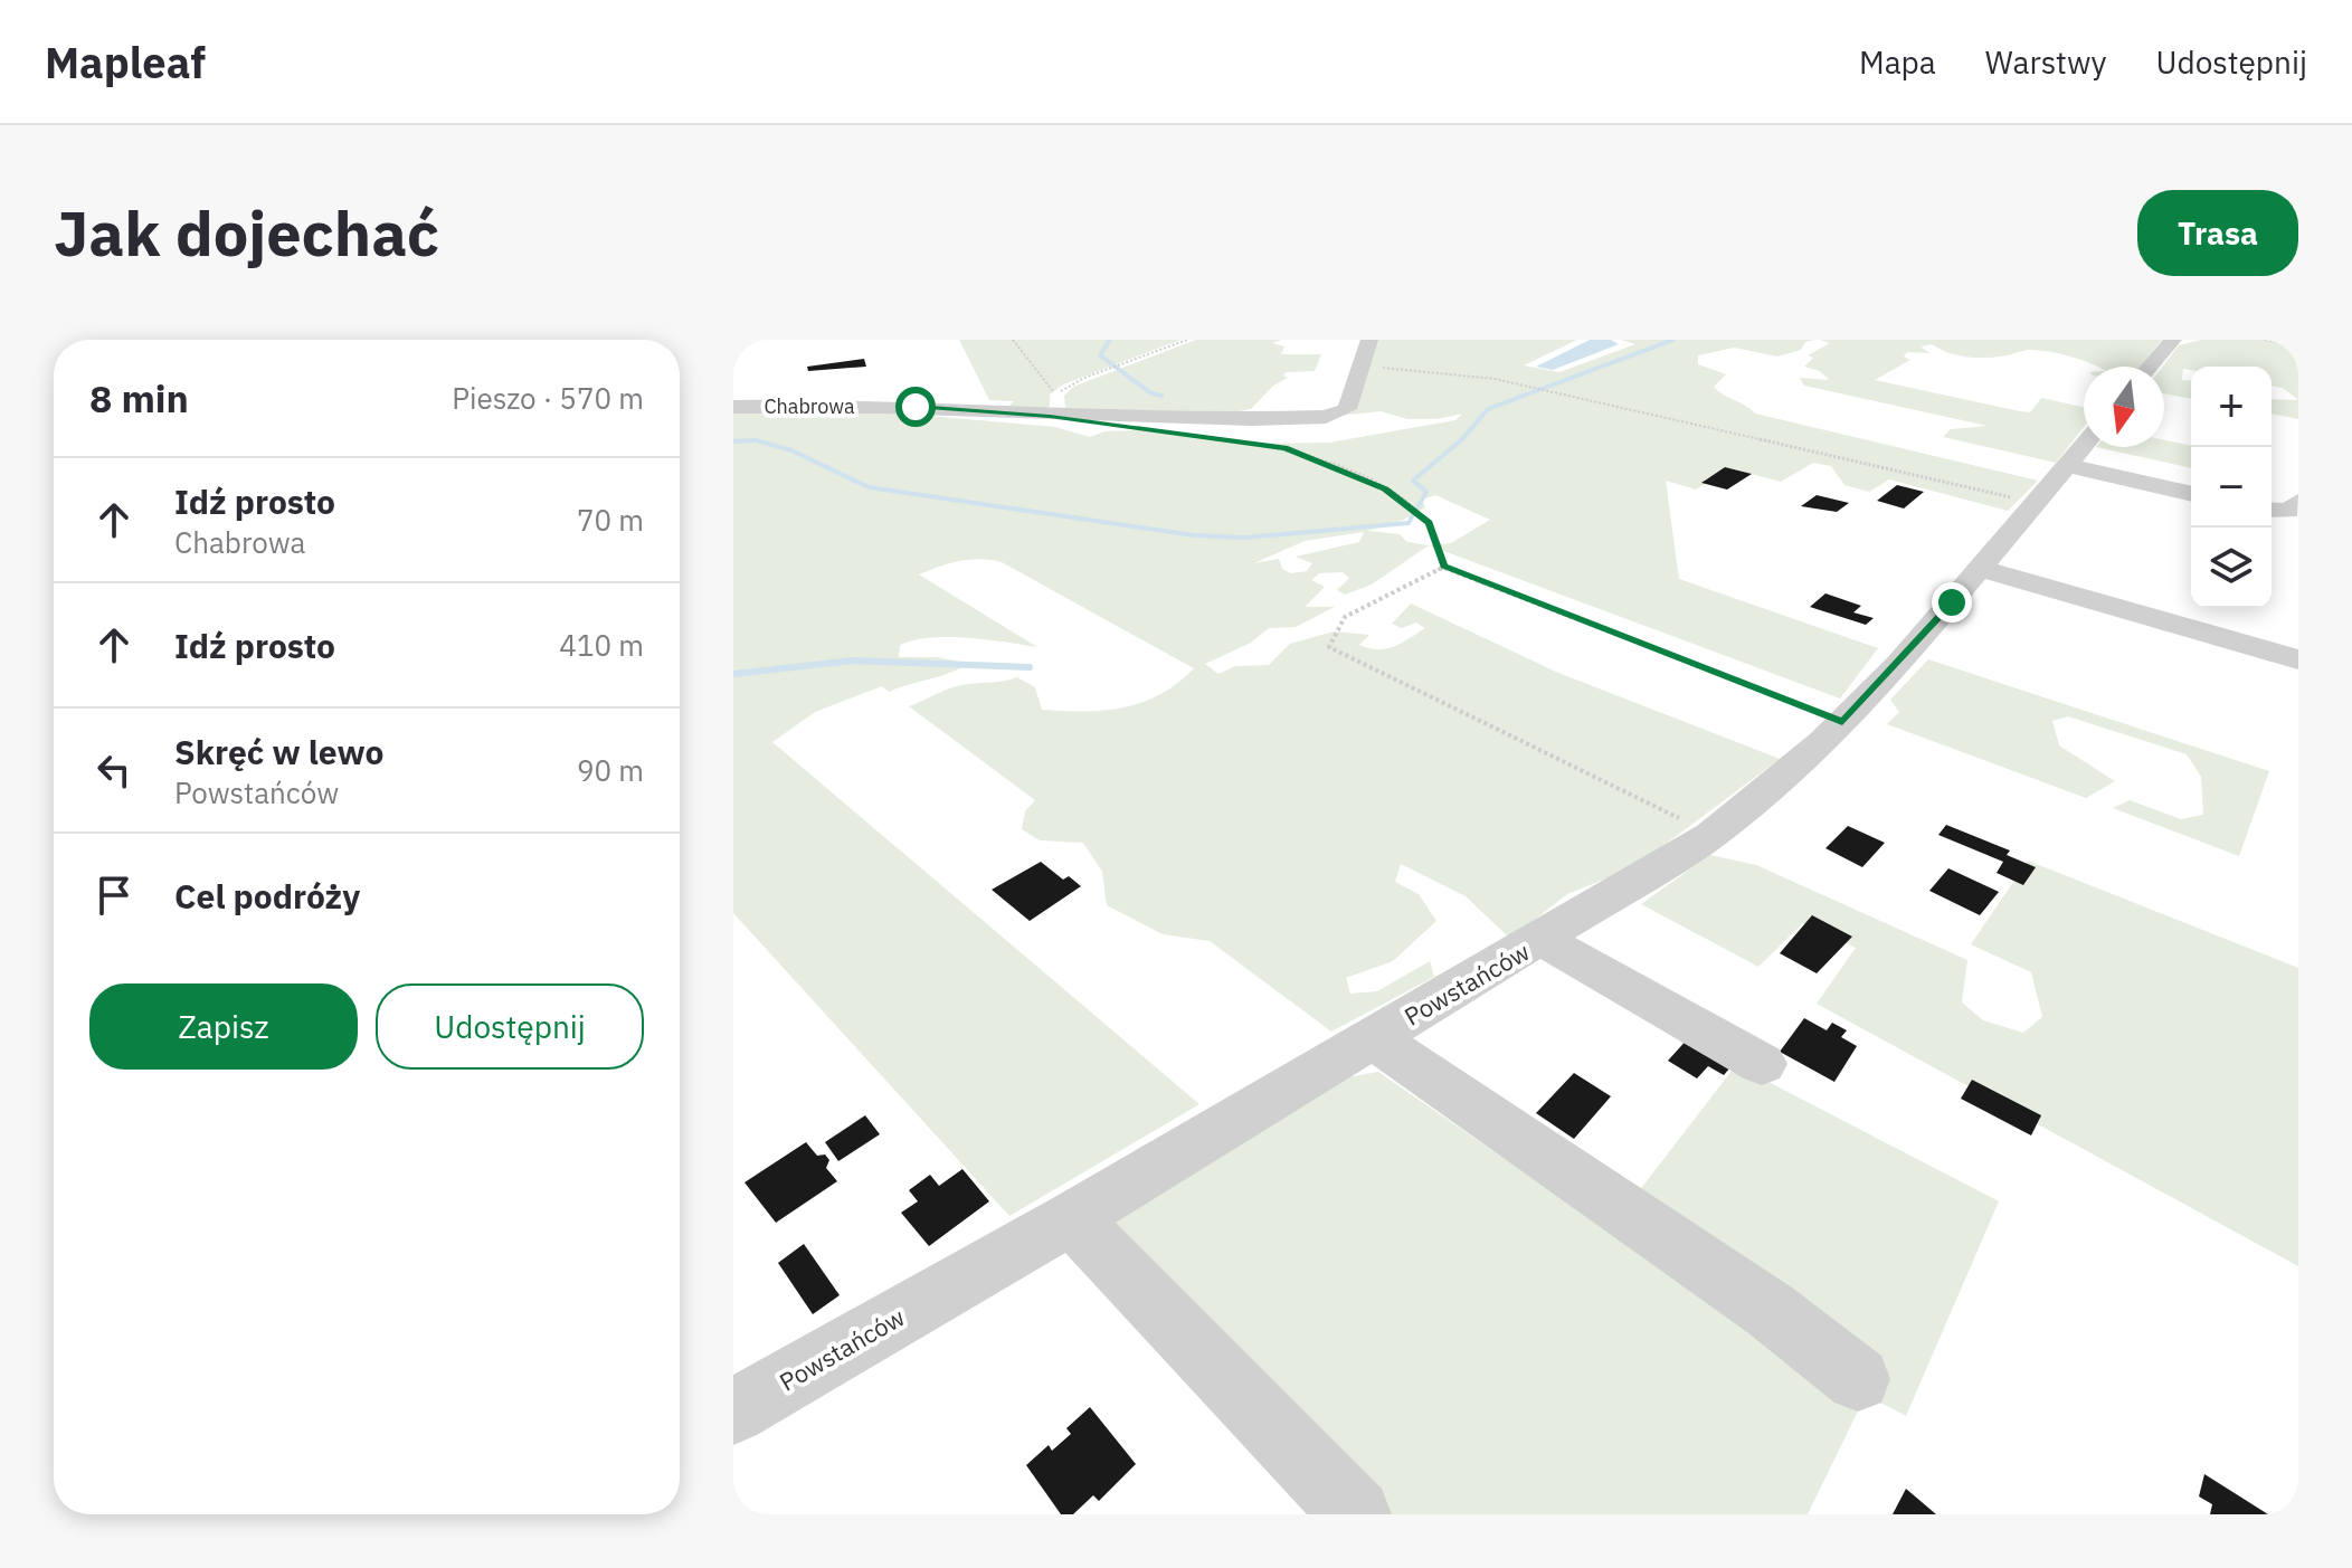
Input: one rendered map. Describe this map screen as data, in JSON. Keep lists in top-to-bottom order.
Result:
{
  "streets": {
    "street": ["Chabrowa", "Powstańców"]
  },
  "north": "bottom",
  "page": {
    "header": "Mapleaf",
    "nav": ["Mapa", "Warstwy", "Udostępnij"],
    "buttons": [
      "Trasa",
      ["Zapisz", "Udostępnij"]
    ],
    "title": "Jak dojechać",
    "heading": ["8 min", "Pieszo · 570 m"],
    "map_buttons": ["+", "−"],
    "list": [
      ["Idź prosto", "Chabrowa", "70 m"],
      ["Idź prosto", "410 m"],
      ["Skręć w lewo", "Powstańców", "90 m"],
      "Cel podróży"
    ]
  }
}
